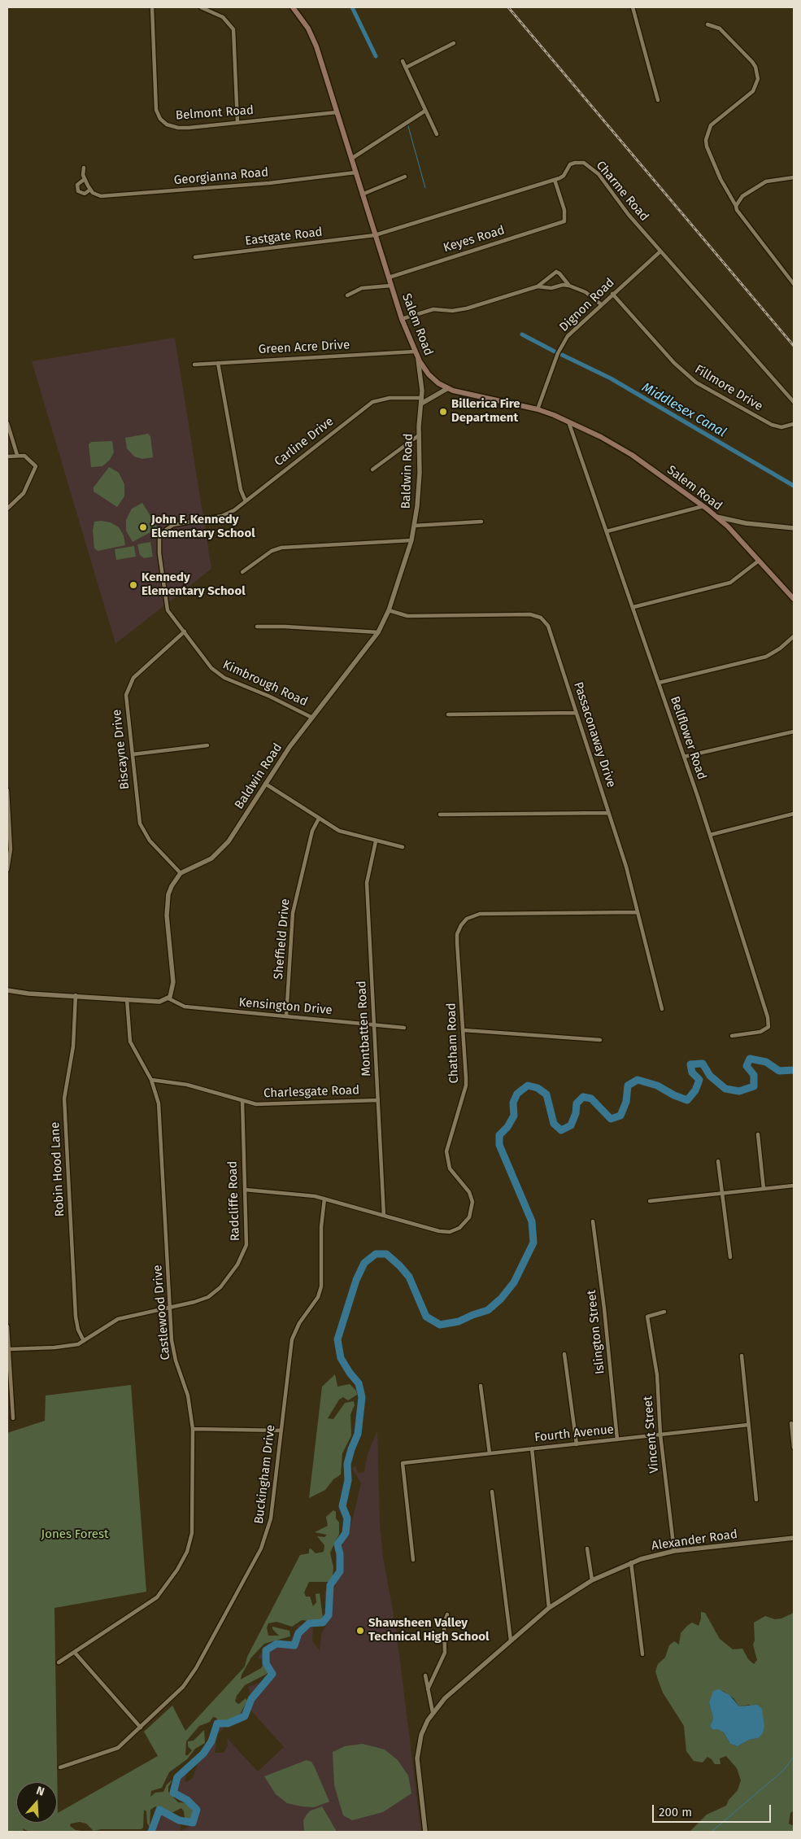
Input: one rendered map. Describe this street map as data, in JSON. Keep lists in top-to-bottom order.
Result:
{
  "streets": {
    "main road": ["Salem Road"],
    "street": [
      "Belmont Road",
      "Georgianna Road",
      "Charme Road",
      "Eastgate Road",
      "Keyes Road",
      "Dignon Road",
      "Green Acre Drive",
      "Fillmore Drive",
      "Carline Drive",
      "Baldwin Road",
      "Kimbrough Road",
      "Passaconaway Drive",
      "Bellflower Road",
      "Biscayne Drive",
      "Sheffield Drive",
      "Kensington Drive",
      "Montbatten Road",
      "Chatham Road",
      "Charlesgate Road",
      "Robin Hood Lane",
      "Radcliffe Road",
      "Castlewood Drive",
      "Islington Street",
      "Fourth Avenue",
      "Vincent Street",
      "Buckingham Drive",
      "Alexander Road"
    ]
  },
  "crossings": [
    ["Belmont Road", "Salem Road"],
    ["Georgianna Road", "Salem Road"],
    ["Charme Road", "Eastgate Road"],
    ["Charme Road", "Keyes Road"],
    ["Charme Road", "Dignon Road"],
    ["Charme Road", "Salem Road"],
    ["Eastgate Road", "Salem Road"],
    ["Keyes Road", "Salem Road"],
    ["Dignon Road", "Salem Road"],
    ["Dignon Road", "Fillmore Drive"],
    ["Salem Road", "Green Acre Drive"],
    ["Salem Road", "Baldwin Road"],
    ["Salem Road", "Bellflower Road"],
    ["Green Acre Drive", "Baldwin Road"],
    ["Carline Drive", "Baldwin Road"],
    ["Carline Drive", "Kimbrough Road"],
    ["Baldwin Road", "Kimbrough Road"],
    ["Baldwin Road", "Passaconaway Drive"],
    ["Baldwin Road", "Biscayne Drive"],
    ["Kimbrough Road", "Biscayne Drive"],
    ["Passaconaway Drive", "Chatham Road"],
    ["Sheffield Drive", "Kensington Drive"],
    ["Kensington Drive", "Montbatten Road"],
    ["Montbatten Road", "Chatham Road"],
    ["Montbatten Road", "Charlesgate Road"],
    ["Chatham Road", "Radcliffe Road"],
    ["Chatham Road", "Buckingham Drive"],
    ["Charlesgate Road", "Radcliffe Road"],
    ["Charlesgate Road", "Castlewood Drive"],
    ["Robin Hood Lane", "Radcliffe Road"],
    ["Radcliffe Road", "Castlewood Drive"],
    ["Islington Street", "Fourth Avenue"],
    ["Fourth Avenue", "Vincent Street"],
    ["Vincent Street", "Alexander Road"]
  ],
  "water": ["Middlesex Canal"],
  "parks": ["Jones Forest"],
  "places": [
    "Billerica Fire Department",
    "John F. Kennedy Elementary School",
    "Kennedy Elementary School",
    "Shawsheen Valley Technical High School"
  ],
  "scale_bar": "200 m",
  "north": "top"
}
